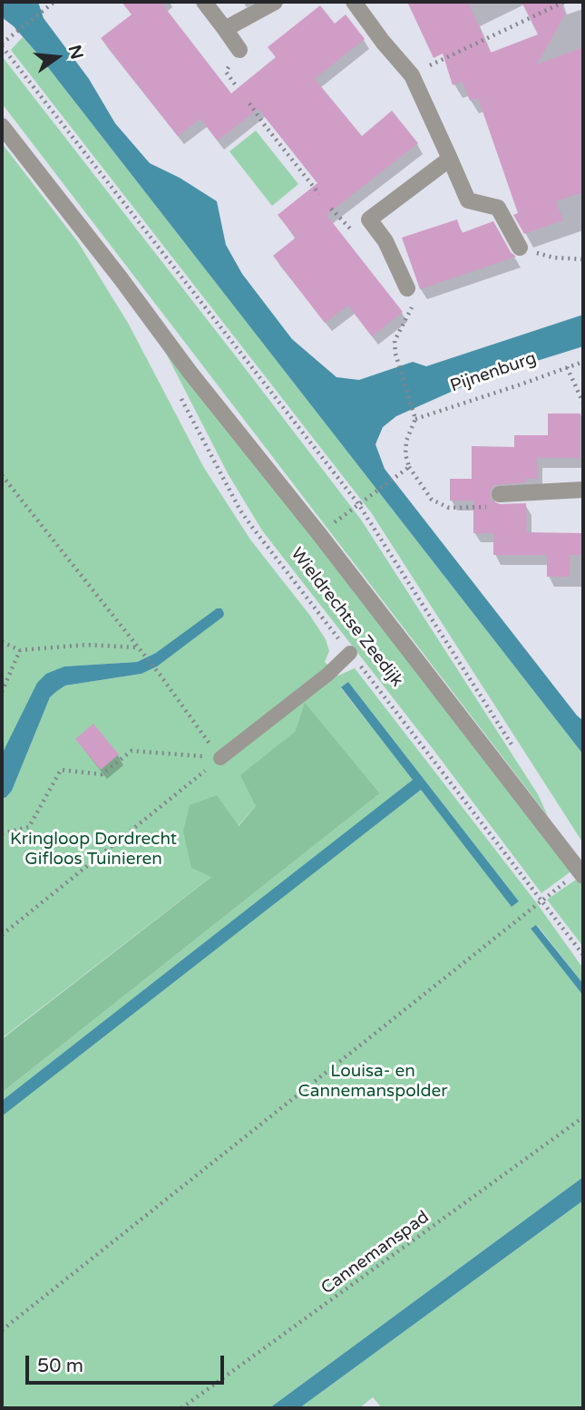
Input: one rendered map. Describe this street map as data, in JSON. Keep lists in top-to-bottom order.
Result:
{
  "streets": {
    "street": ["Wieldrechtse Zeedijk"],
    "path": ["Pijnenburg", "Cannemanspad"]
  },
  "parks": ["Kringloop Dordrecht Gifloos Tuinieren", "Louisa- en Cannemanspolder"],
  "scale_bar": "50 m",
  "north": "right"
}
